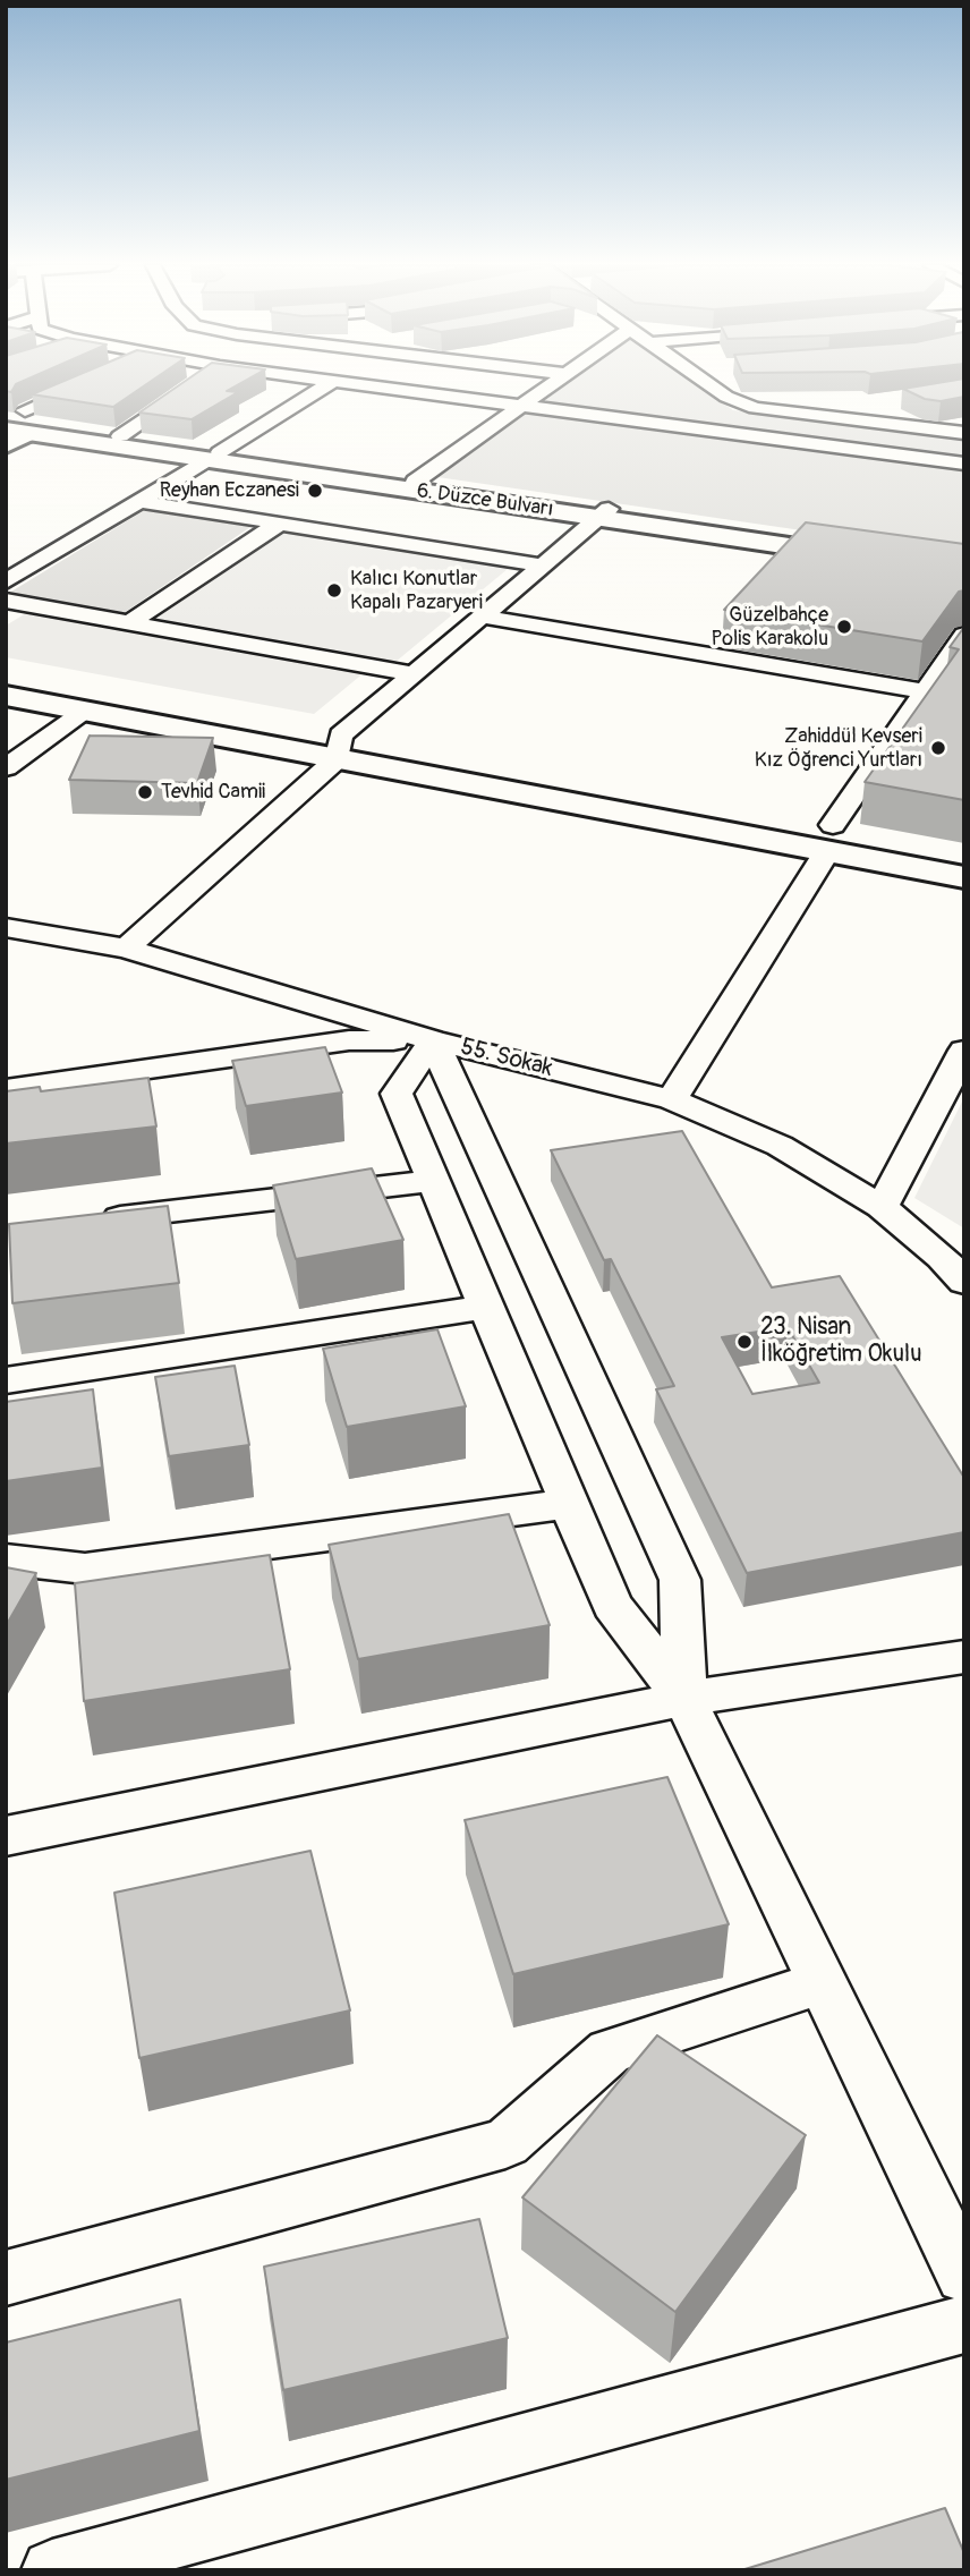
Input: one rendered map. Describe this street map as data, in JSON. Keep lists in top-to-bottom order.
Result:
{
  "streets": {
    "street": ["6. Düzce Bulvarı", "55. Sokak"]
  },
  "places": [
    "Reyhan Eczanesi",
    "Kalıcı Konutlar Kapalı Pazaryeri",
    "Güzelbahçe Polis Karakolu",
    "Zahiddül Kevseri Kız Öğrenci Yurtları",
    "Tevhid Camii",
    "23. Nisan İlköğretim Okulu"
  ]
}
